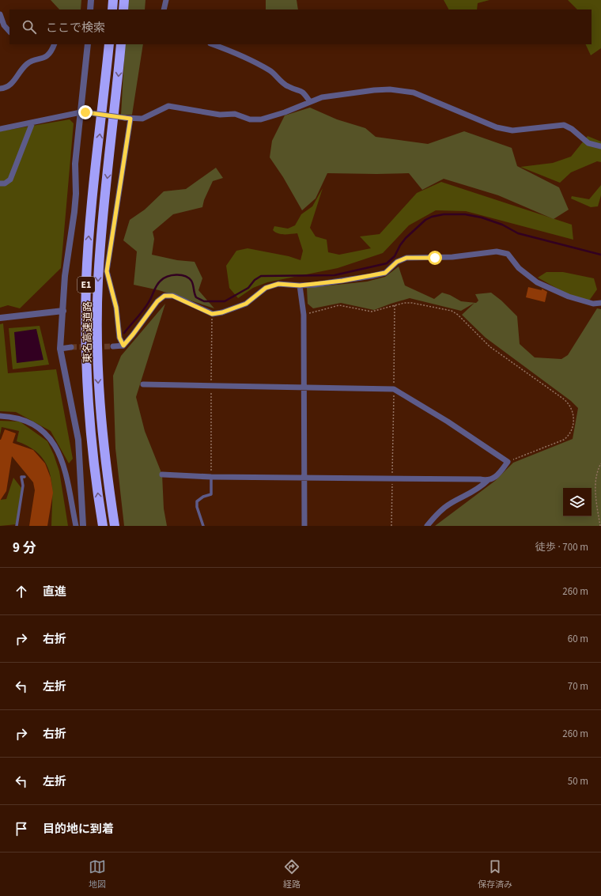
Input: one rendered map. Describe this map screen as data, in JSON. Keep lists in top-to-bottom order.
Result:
{
  "streets": {
    "highway": ["E1", "東名高速道路"]
  },
  "page": {
    "search": "ここで検索",
    "heading": ["9 分", "徒歩 · 700 m"],
    "list": [
      ["直進", "260 m"],
      ["右折", "60 m"],
      ["左折", "70 m"],
      ["右折", "260 m"],
      ["左折", "50 m"],
      "目的地に到着"
    ],
    "nav": ["地図", "経路", "保存済み"]
  }
}
